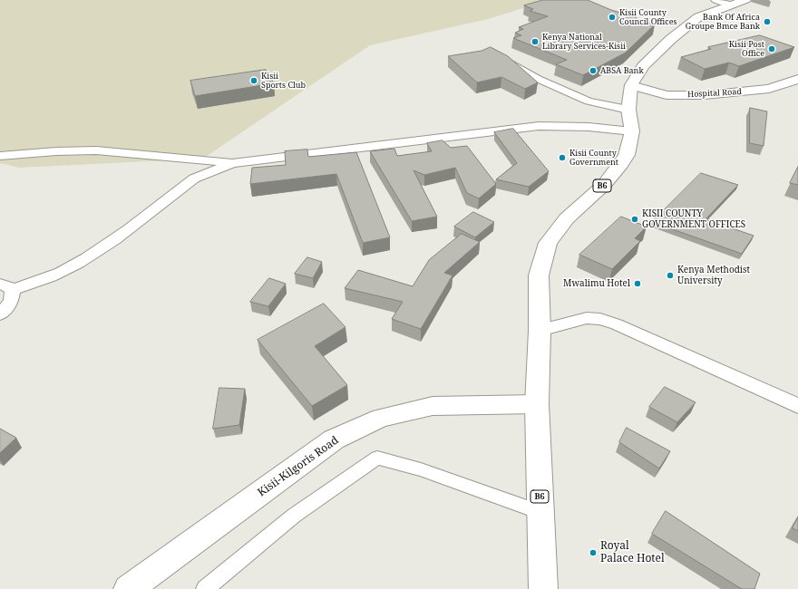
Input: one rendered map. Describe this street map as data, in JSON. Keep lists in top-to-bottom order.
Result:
{
  "streets": {
    "main road": ["B6", "Kisii-Kilgoris Road"],
    "street": ["Hospital Road"]
  },
  "crossings": [
    ["Hospital Road", "B6"],
    ["B6", "Kisii-Kilgoris Road"]
  ],
  "places": [
    "Kisii County Council Offices",
    "Bank Of Africa Groupe Bmce Bank",
    "Kenya National Library Services-Kisii",
    "Kisii Post Office",
    "ABSA Bank",
    "Kisii Sports Club",
    "Kisii County Government",
    "KISII COUNTY GOVERNMENT OFFICES",
    "Kenya Methodist University",
    "Mwalimu Hotel",
    "Royal Palace Hotel"
  ]
}
